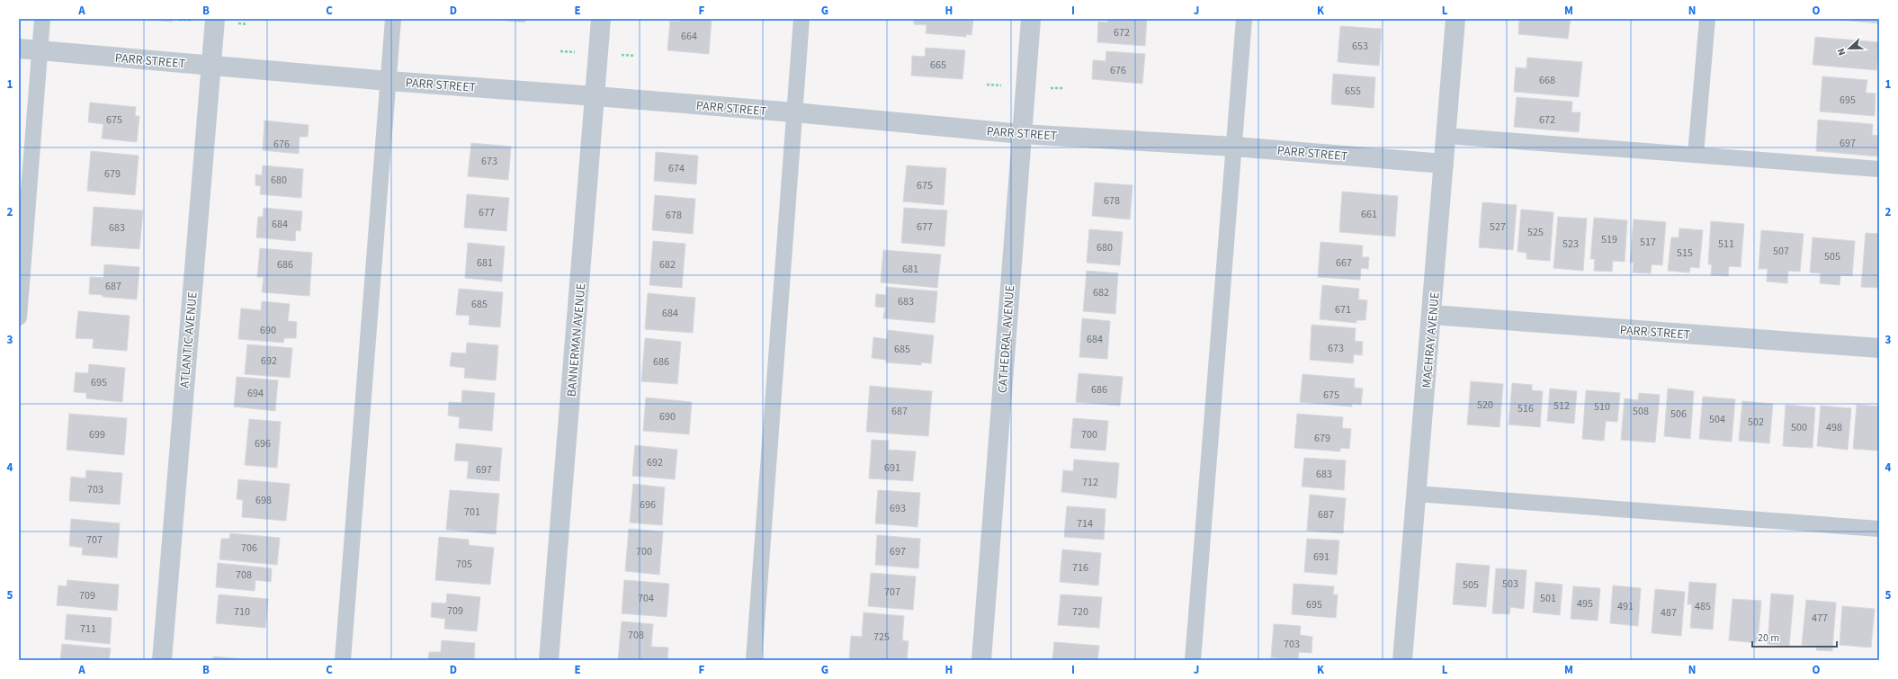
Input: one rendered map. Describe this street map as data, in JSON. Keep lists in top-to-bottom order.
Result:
{
  "streets": {
    "street": [
      "PARR STREET",
      "CATHEDRAL AVENUE",
      "ATLANTIC AVENUE",
      "BANNERMAN AVENUE",
      "MACHRAY AVENUE"
    ]
  },
  "crossings": [
    ["PARR STREET", "CATHEDRAL AVENUE"],
    ["PARR STREET", "ATLANTIC AVENUE"],
    ["PARR STREET", "BANNERMAN AVENUE"],
    ["PARR STREET", "MACHRAY AVENUE"]
  ],
  "house_numbers": [
    "672",
    "664",
    "653",
    "665",
    "676",
    "668",
    "655",
    "695",
    "675",
    "672",
    "697",
    "676",
    "673",
    "674",
    "679",
    "680",
    "675",
    "678",
    "677",
    "661",
    "678",
    "684",
    "677",
    "527",
    "683",
    "525",
    "519",
    "517",
    "523",
    "511",
    "680",
    "507",
    "515",
    "505",
    "681",
    "667",
    "686",
    "682",
    "681",
    "687",
    "682",
    "683",
    "685",
    "671",
    "684",
    "690",
    "684",
    "673",
    "685",
    "692",
    "686",
    "695",
    "686",
    "694",
    "675",
    "520",
    "512",
    "510",
    "516",
    "687",
    "508",
    "506",
    "690",
    "504",
    "502",
    "500",
    "498",
    "699",
    "700",
    "679",
    "696",
    "692",
    "691",
    "697",
    "683",
    "712",
    "703",
    "698",
    "696",
    "693",
    "701",
    "687",
    "714",
    "707",
    "706",
    "700",
    "697",
    "691",
    "705",
    "716",
    "708",
    "503",
    "505",
    "707",
    "709",
    "704",
    "501",
    "495",
    "695",
    "491",
    "485",
    "709",
    "710",
    "720",
    "487",
    "477",
    "711",
    "708",
    "725",
    "703"
  ],
  "scale_bar": "20 m",
  "north": "left",
  "grid": {
    "columns": [
      "A",
      "B",
      "C",
      "D",
      "E",
      "F",
      "G",
      "H",
      "I",
      "J",
      "K",
      "L",
      "M",
      "N",
      "O"
    ],
    "rows": [
      "1",
      "2",
      "3",
      "4",
      "5"
    ]
  }
}
